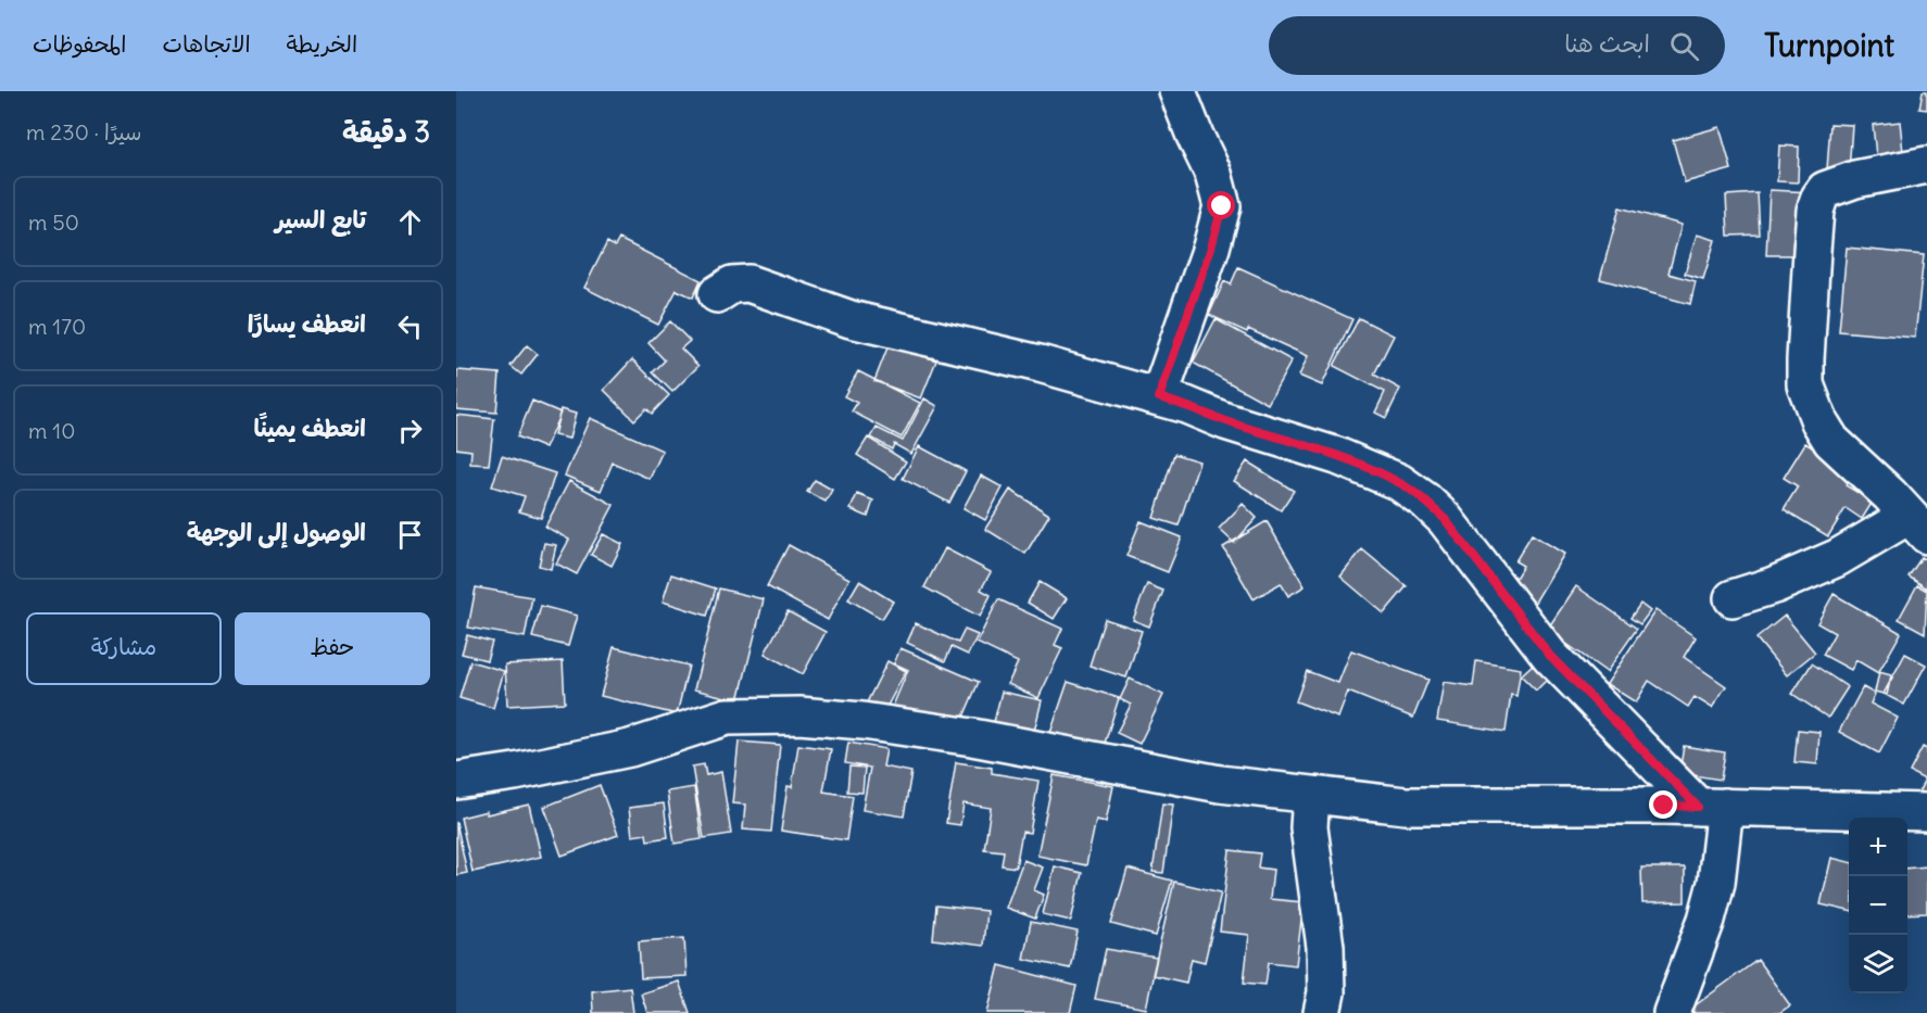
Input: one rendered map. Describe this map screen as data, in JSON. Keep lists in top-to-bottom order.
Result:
{
  "page": {
    "header": "Turnpoint",
    "search": "ابحث هنا",
    "nav": ["الخريطة", "الاتجاهات", "المحفوظات"],
    "heading": ["3 دقيقة", "سيرًا · 230 m"],
    "list": [
      ["تابع السير", "50 m"],
      ["انعطف يسارًا", "170 m"],
      ["انعطف يمينًا", "10 m"],
      "الوصول إلى الوجهة"
    ],
    "buttons": ["حفظ", "مشاركة"],
    "map_buttons": ["+", "−"]
  }
}
